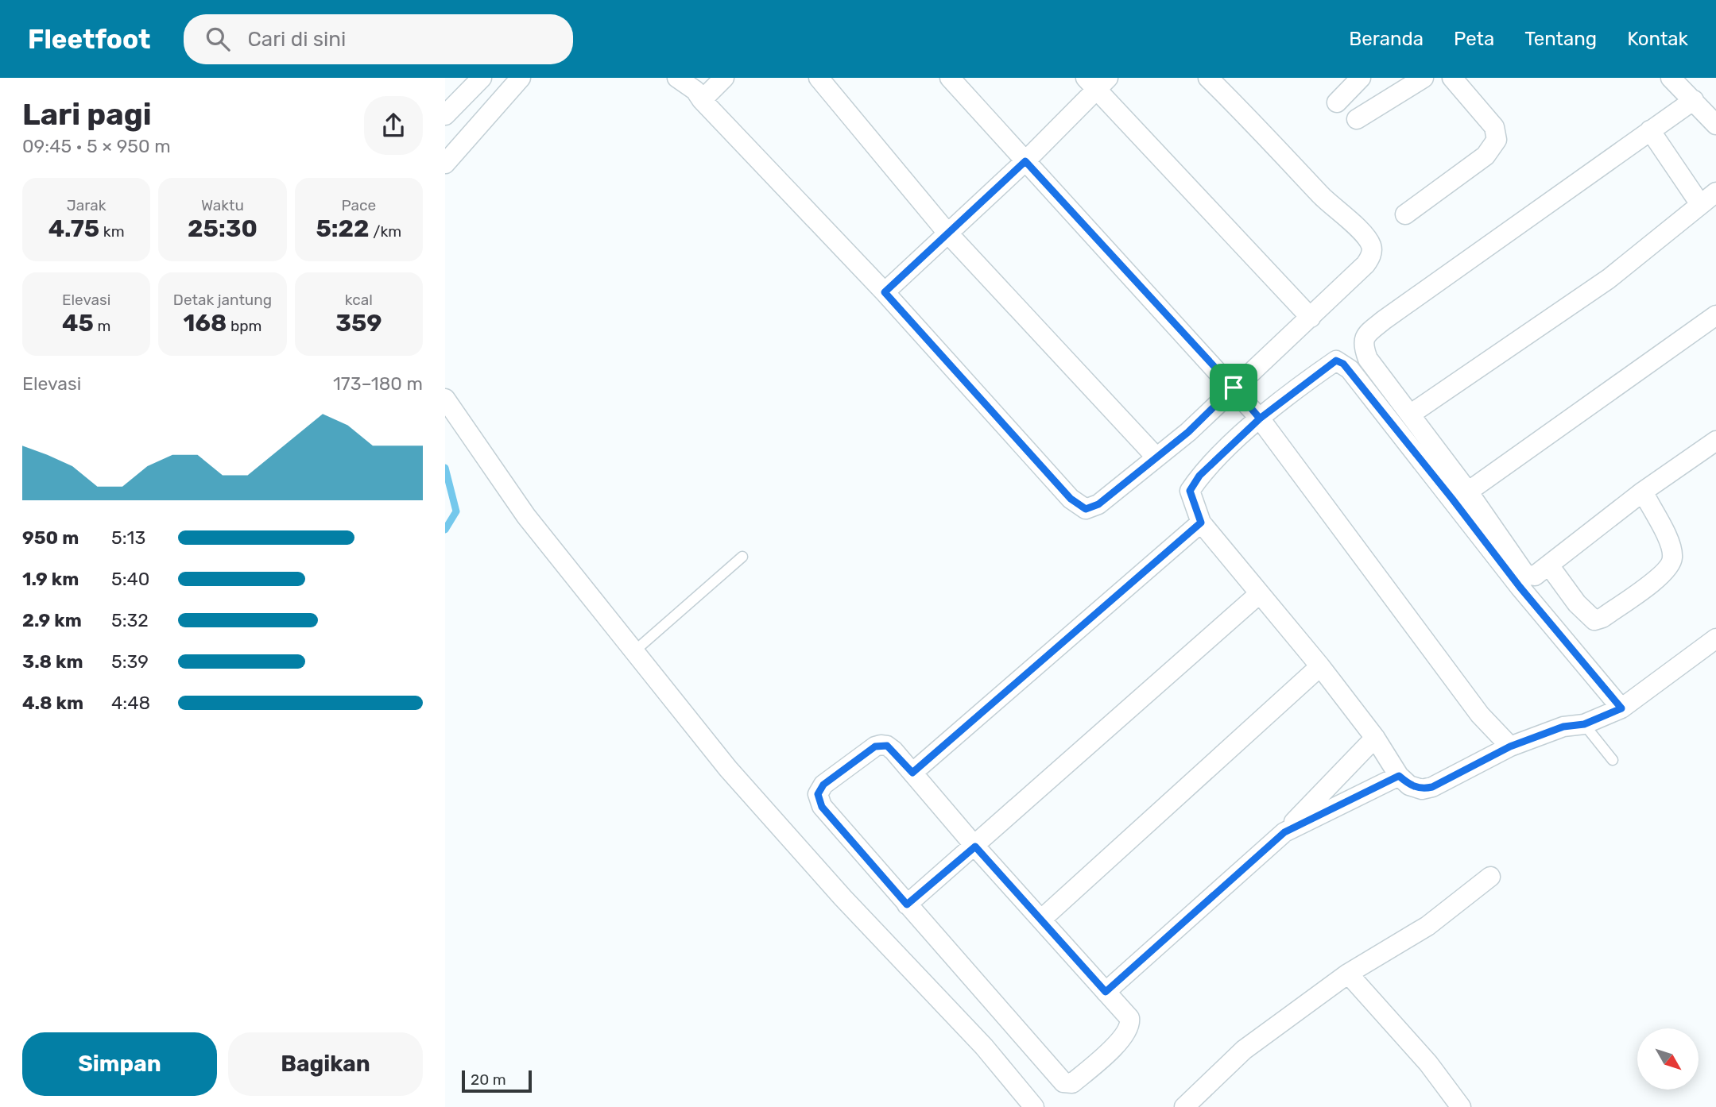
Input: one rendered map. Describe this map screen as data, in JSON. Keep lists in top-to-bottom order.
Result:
{
  "scale_bar": "20 m",
  "north": "bottom right",
  "page": {
    "header": "Fleetfoot",
    "search": "Cari di sini",
    "nav": [
      "Beranda",
      "Peta",
      "Tentang",
      "Kontak"
    ],
    "heading": ["Lari pagi", "09:45 · 5 × 950 m"],
    "stats": [
      ["Jarak", "4.75 km"],
      ["Waktu", "25:30"],
      ["Pace", "5:22 /km"],
      ["Elevasi", "45 m"],
      ["Detak jantung", "168 bpm"],
      ["kcal", "359"]
    ],
    "chart": ["Elevasi", "173–180 m"],
    "list": [
      {
        "name": "950 m",
        "note": "5:13"
      },
      {
        "name": "1.9 km",
        "note": "5:40"
      },
      {
        "name": "2.9 km",
        "note": "5:32"
      },
      {
        "name": "3.8 km",
        "note": "5:39"
      },
      {
        "name": "4.8 km",
        "note": "4:48"
      }
    ],
    "buttons": ["Simpan", "Bagikan"],
    "scale": "20 m"
  }
}
